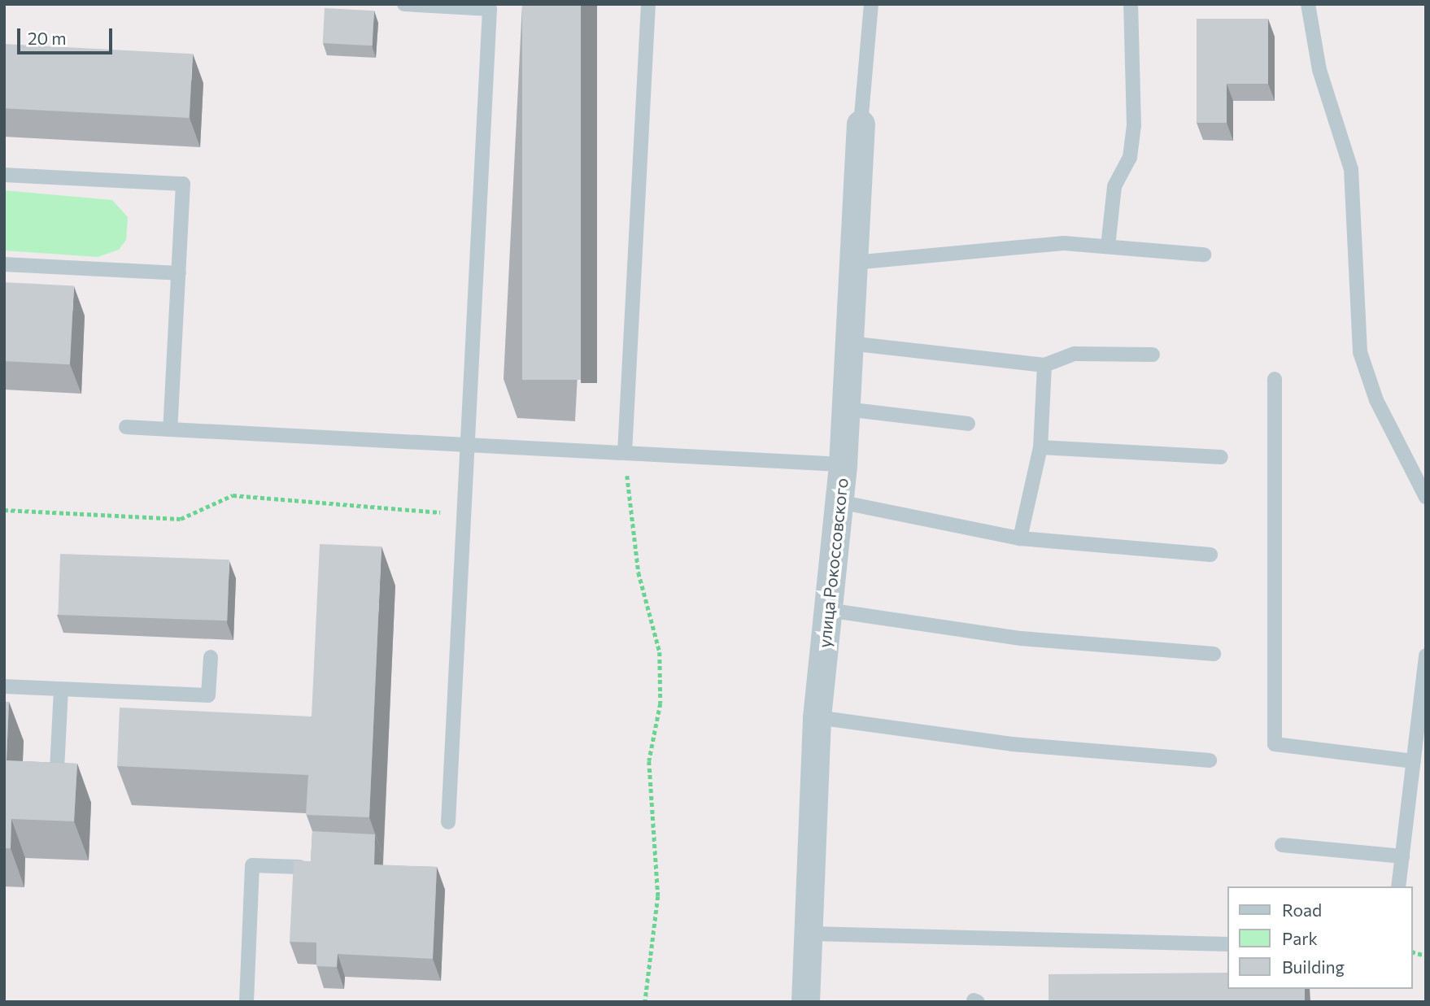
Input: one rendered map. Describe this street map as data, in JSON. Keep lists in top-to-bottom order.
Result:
{
  "streets": {
    "street": ["улица Рокоссовского"]
  },
  "legend": ["Road", "Park", "Building"],
  "scale_bar": "20 m"
}
